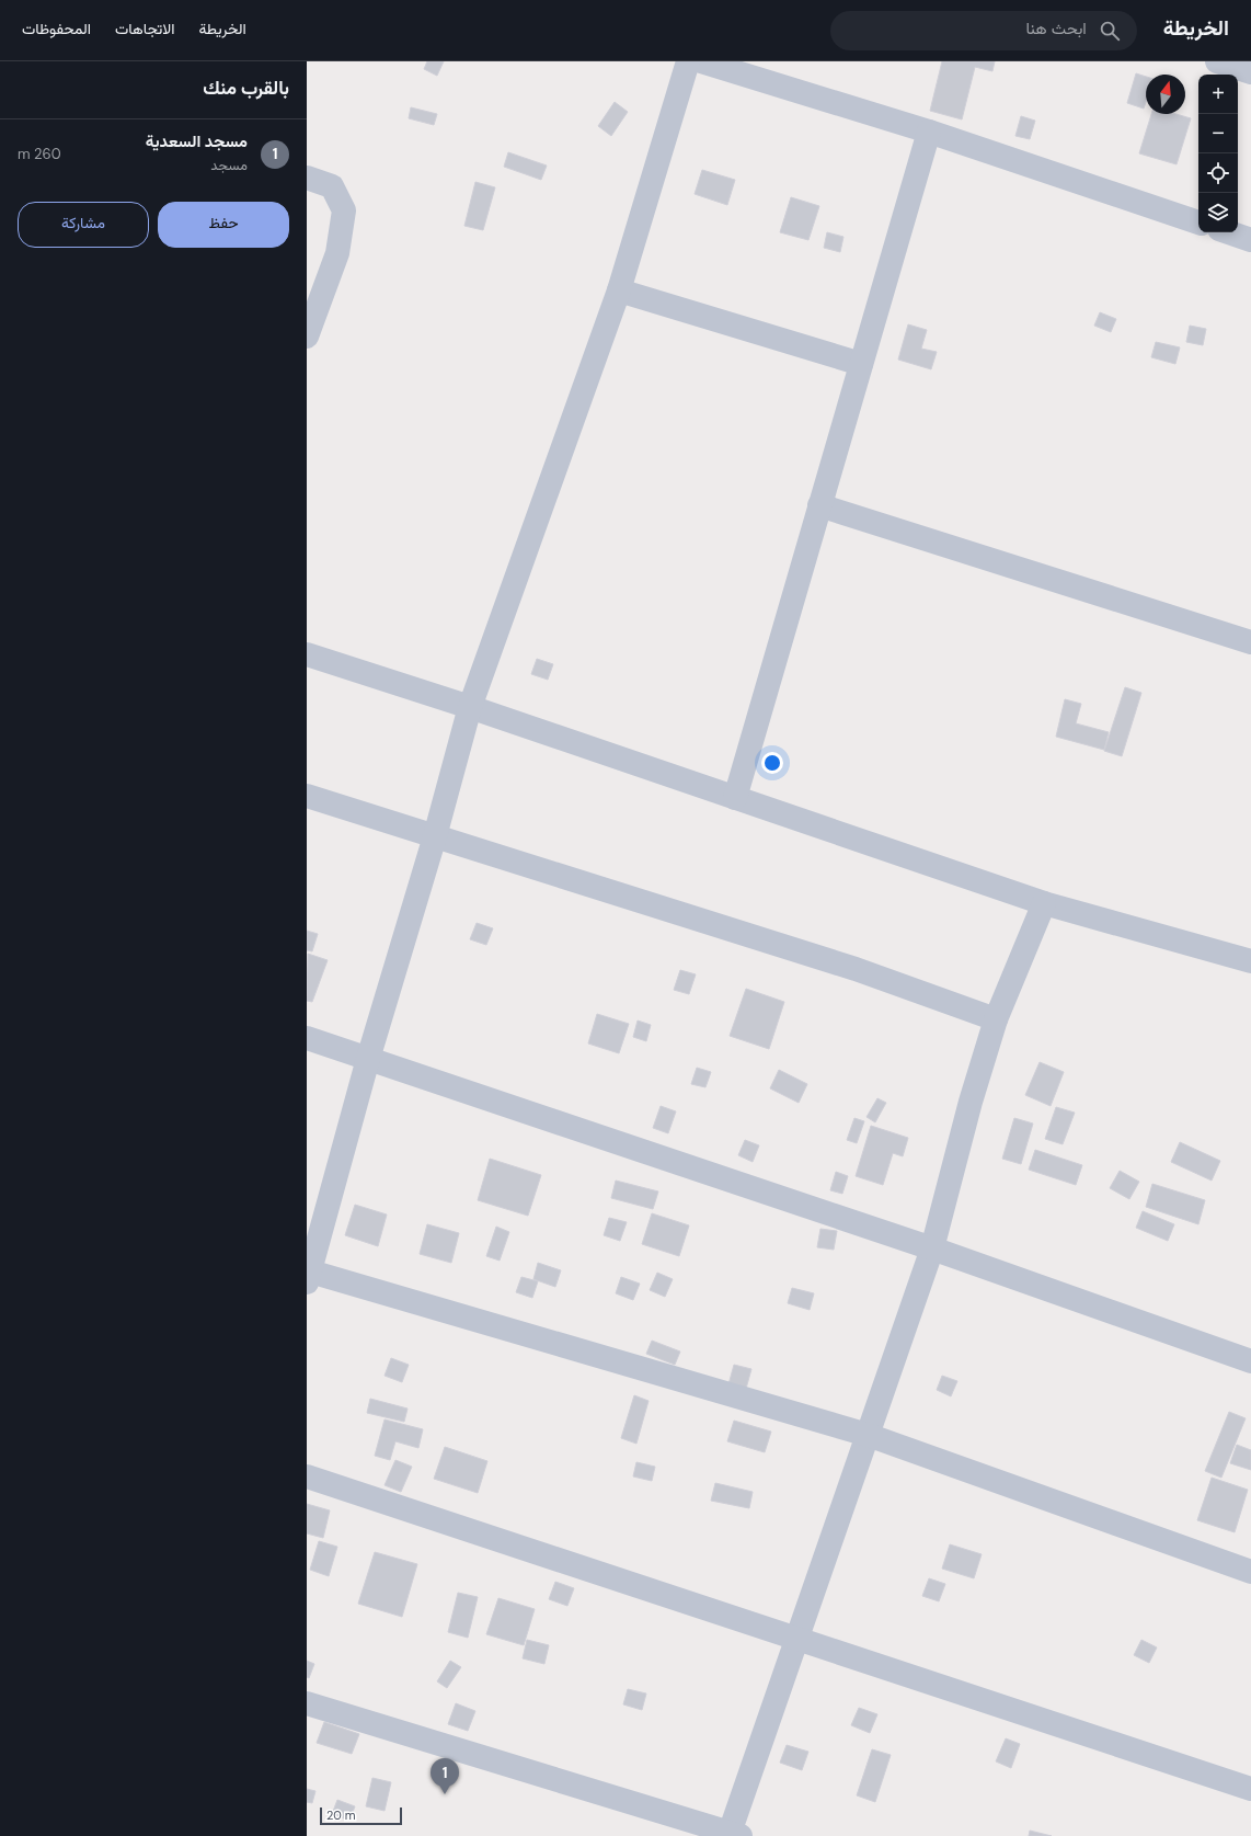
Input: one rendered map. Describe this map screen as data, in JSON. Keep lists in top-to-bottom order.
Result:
{
  "scale_bar": "20 m",
  "north": "top",
  "page": {
    "header": "الخريطة",
    "search": "ابحث هنا",
    "nav": ["الخريطة", "الاتجاهات", "المحفوظات"],
    "heading": "بالقرب منك",
    "map_buttons": ["+", "−"],
    "list": [
      {
        "mark": "1",
        "name": "مسجد السعدية",
        "note": "مسجد",
        "value": "260 m"
      }
    ],
    "buttons": ["حفظ", "مشاركة"],
    "pins": "1",
    "scale": "20 m"
  }
}
